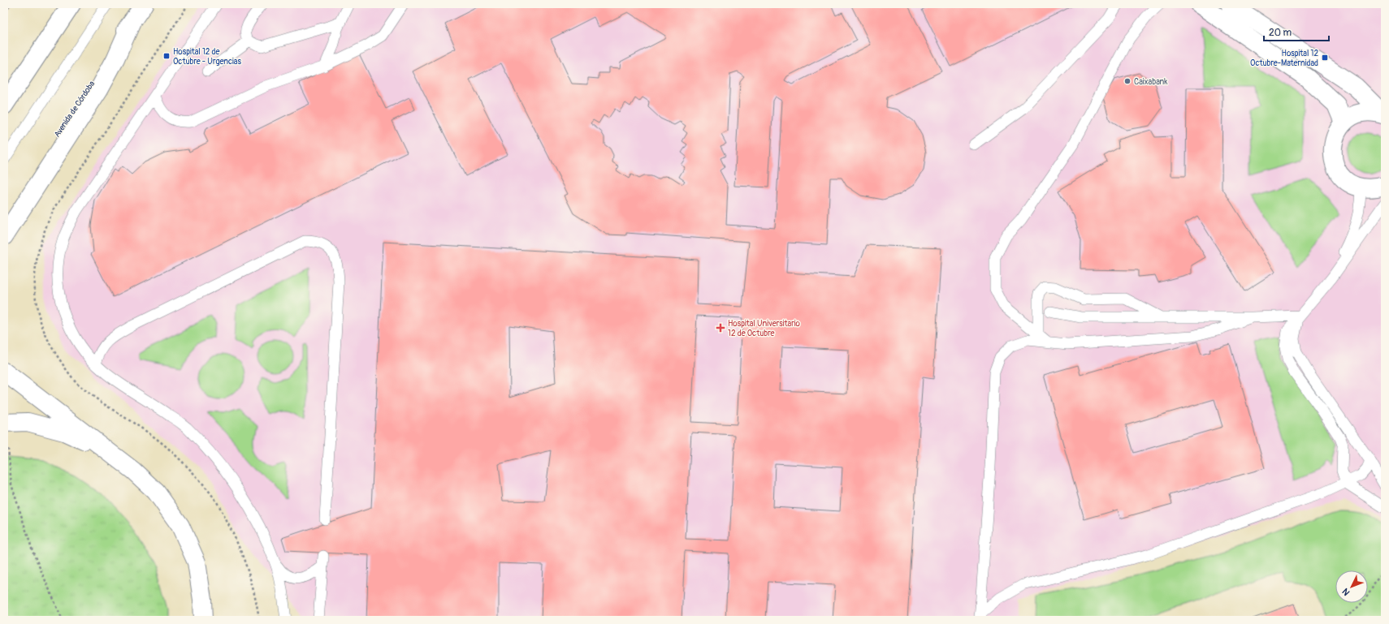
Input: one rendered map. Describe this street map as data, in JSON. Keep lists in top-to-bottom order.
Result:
{
  "streets": {
    "main road": ["Avenida de Córdoba"]
  },
  "places": {
    "transit": ["Hospital 12 de Octubre - Urgencias", "Hospital 12 Octubre-Maternidad"],
    "other": ["Caixabank"],
    "health": ["Hospital Universitario 12 de Octubre"]
  },
  "scale_bar": "20 m",
  "north": "bottom left"
}
